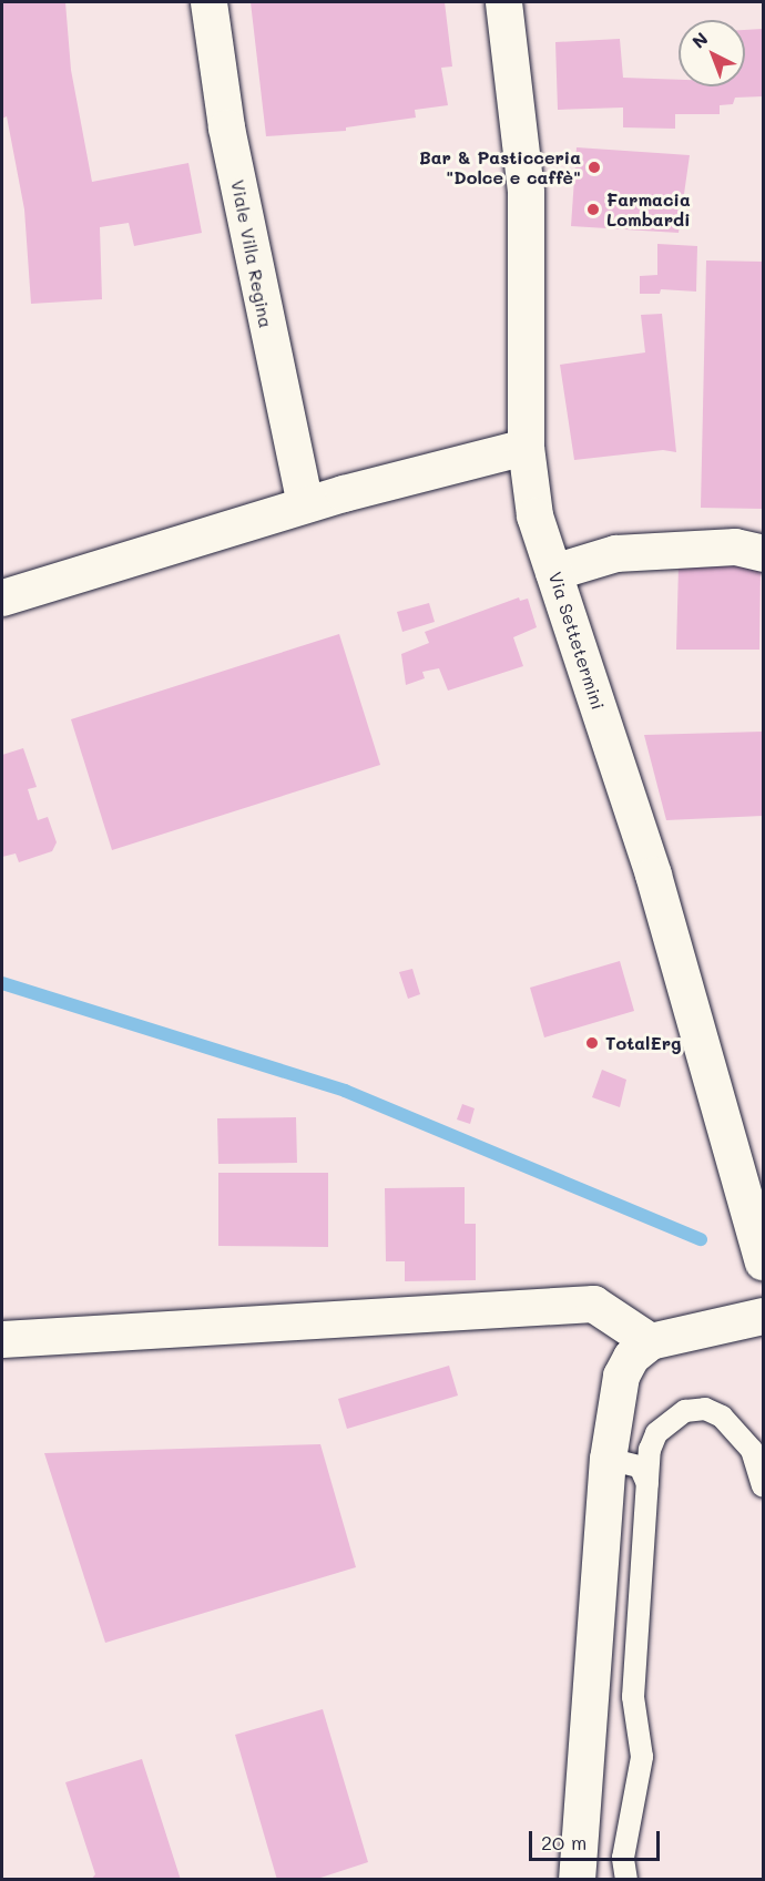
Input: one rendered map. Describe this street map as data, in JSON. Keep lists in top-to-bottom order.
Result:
{
  "streets": {
    "street": ["Viale Villa Regina", "Via Settetermini"]
  },
  "places": ["Bar & Pasticceria \"Dolce e caffè\"", "Farmacia Lombardi", "TotalErg"],
  "scale_bar": "20 m",
  "north": "top left"
}
